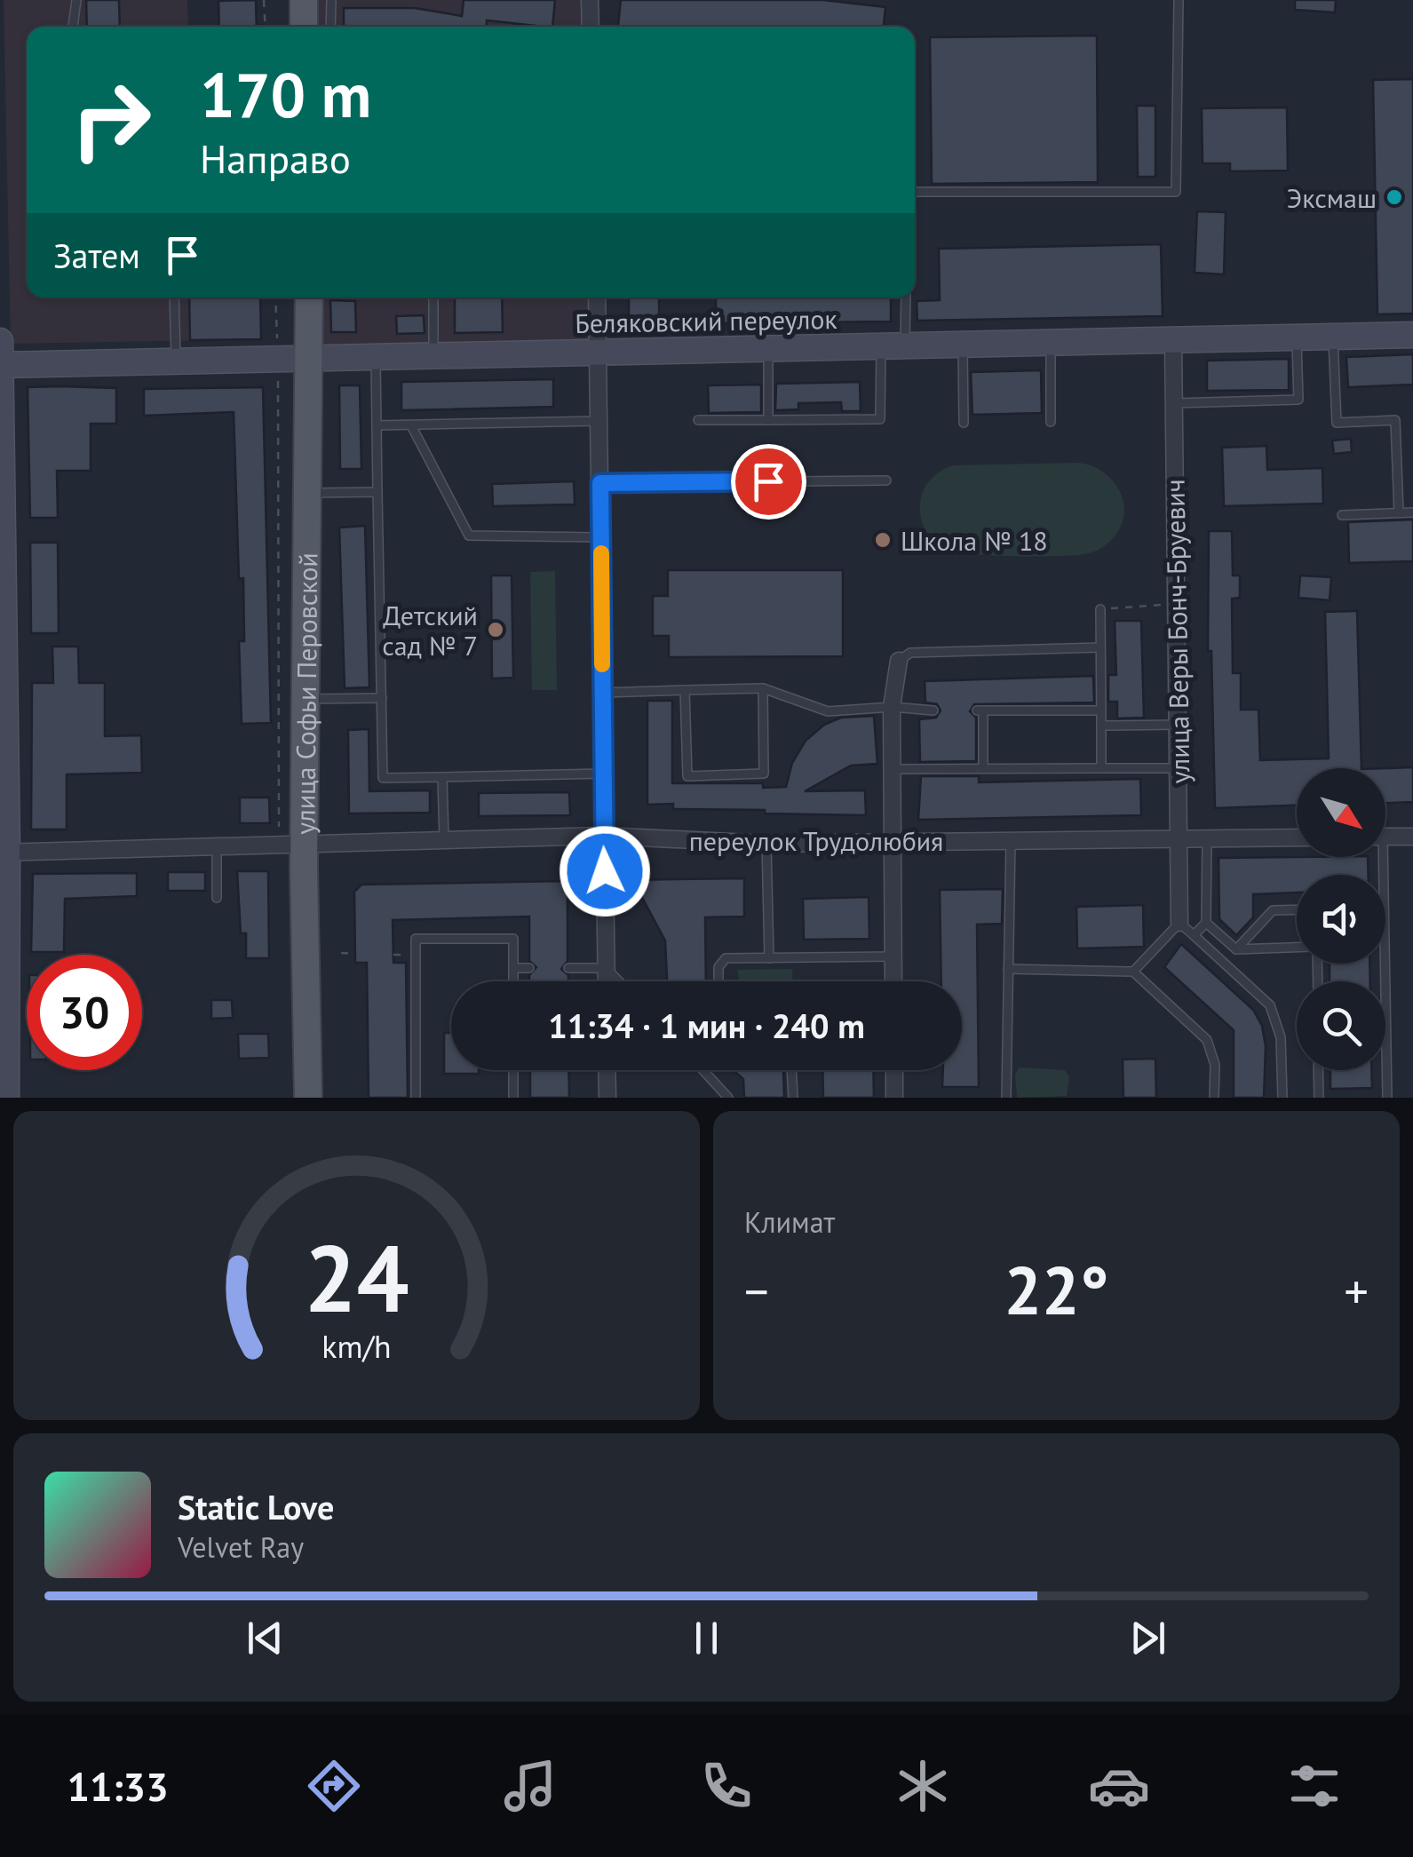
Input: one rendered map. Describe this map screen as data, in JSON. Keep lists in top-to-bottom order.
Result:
{
  "streets": {
    "main road": ["улица Софьи Перовской"],
    "street": ["Беляковский переулок", "улица Веры Бонч-Бруевич", "переулок Трудолюбия"]
  },
  "crossings": [
    ["Беляковский переулок", "улица Веры Бонч-Бруевич"],
    ["Беляковский переулок", "улица Софьи Перовской"],
    ["улица Веры Бонч-Бруевич", "переулок Трудолюбия"],
    ["улица Софьи Перовской", "переулок Трудолюбия"]
  ],
  "places": ["Эксмаш", "Школа № 18", "Детский сад № 7"],
  "north": "bottom right",
  "page": {
    "turn": ["170 m", "Направо"],
    "then": "Затем",
    "limit": "30",
    "trip": "11:34 · 1 мин · 240 m",
    "tile": "Климат",
    "heat": ["−", "22°", "+"],
    "song": ["Static Love", "Velvet Ray"],
    "tabs": "11:33",
    "gauge": ["24", "km/h"]
  }
}
